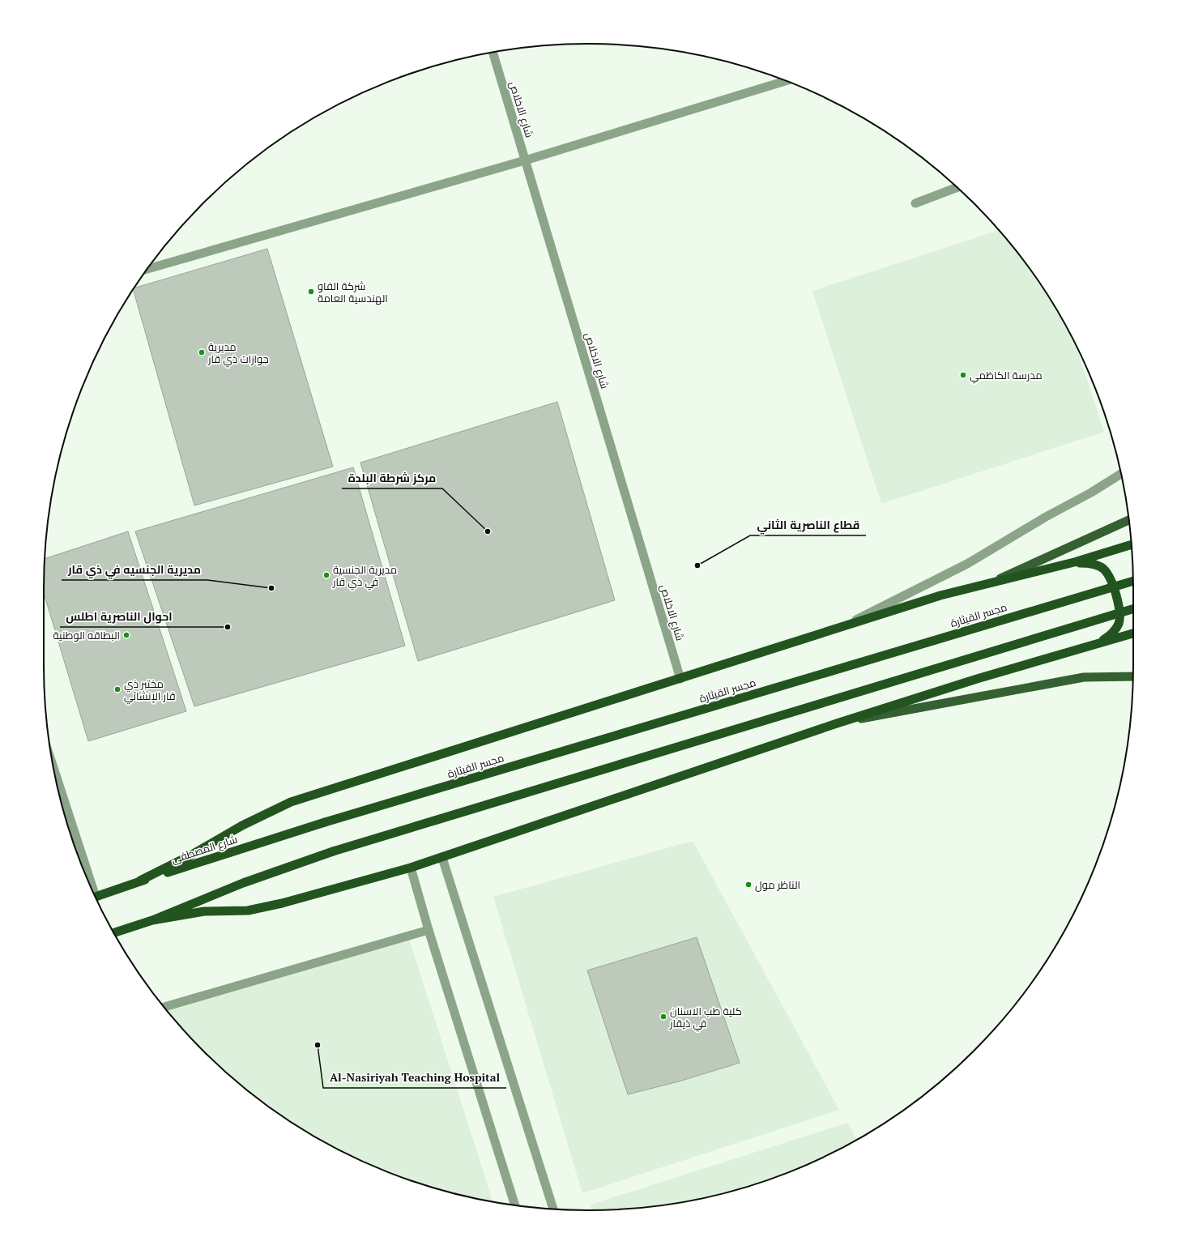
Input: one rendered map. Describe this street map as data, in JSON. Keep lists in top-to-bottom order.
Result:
{
  "streets": {
    "highway": ["مجسر القيثارة", "شارع المصطفى"],
    "street": ["شارع الاخلاص"]
  },
  "crossings": [
    ["مجسر القيثارة", "شارع المصطفى"]
  ],
  "places": [
    "شركة الفاو الهندسية العامة",
    "مديرية جوازات ذي قار",
    "مدرسة الكاظمي",
    "مركز شرطة البلدة",
    "قطاع الناصرية الثاني",
    "مديرية الجنسية في ذي قار",
    "مديرية الجنسيه في ذي قار",
    "احوال الناصرية اطلس",
    "البطاقه الوطنية",
    "مختبر ذي قار الإنشائي",
    "الناظر مول",
    "كلية طب الاسنان في ذيقار",
    "Al-Nasiriyah Teaching Hospital"
  ]
}
